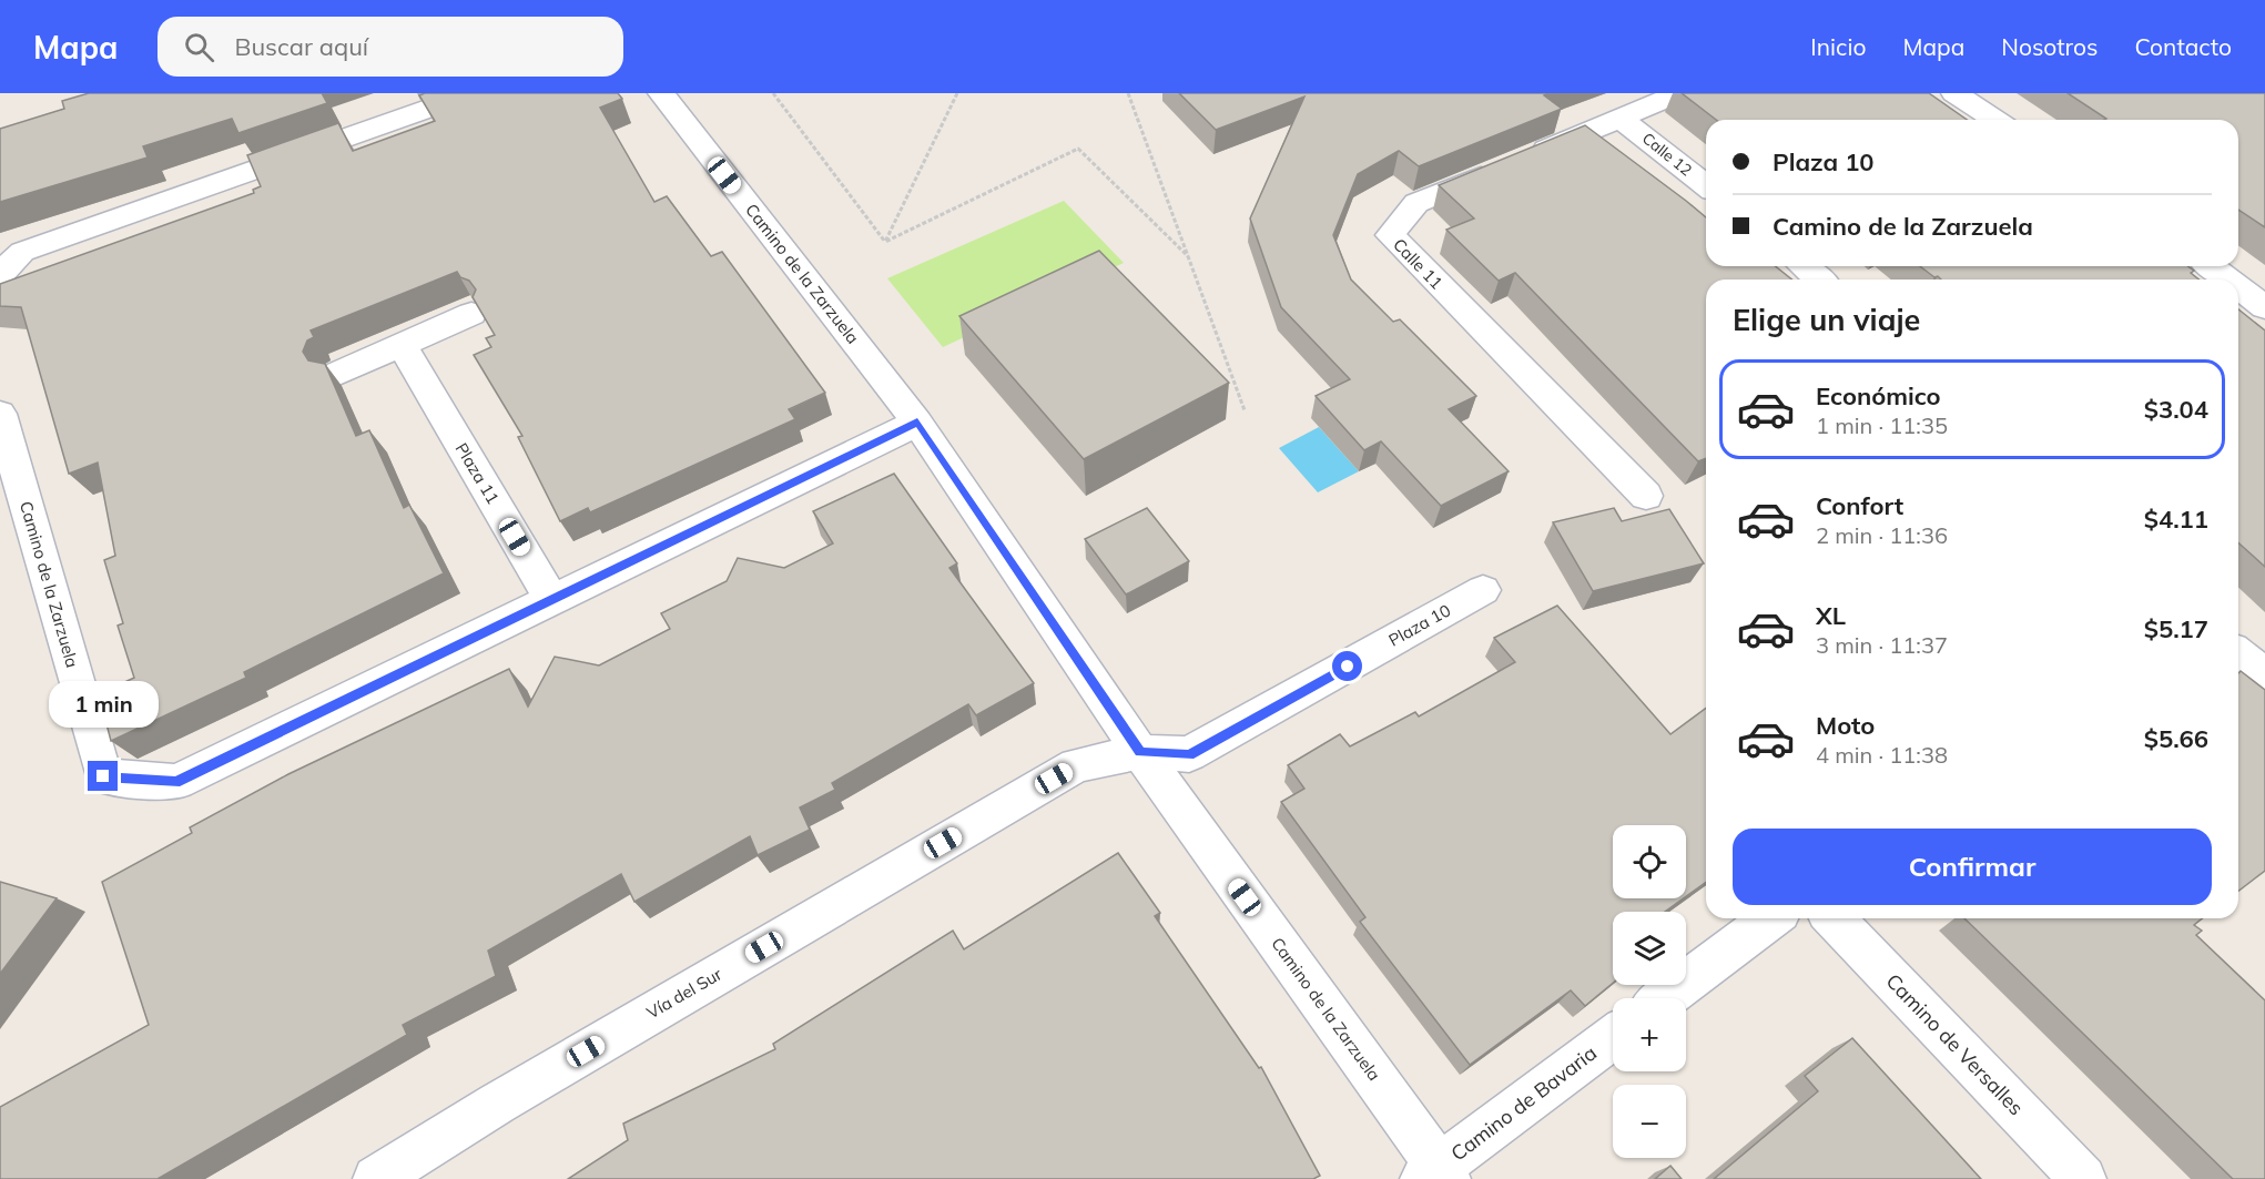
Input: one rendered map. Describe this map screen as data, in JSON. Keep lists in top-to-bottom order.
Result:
{
  "streets": {
    "street": [
      "Calle 12",
      "Calle 11",
      "Camino de la Zarzuela",
      "Plaza 11",
      "Plaza 10",
      "Vía del Sur",
      "Camino de Versalles",
      "Camino de Bavaria"
    ]
  },
  "crossings": [
    ["Calle 12", "Calle 11"],
    ["Camino de la Zarzuela", "Plaza 11"],
    ["Camino de la Zarzuela", "Plaza 10"],
    ["Camino de la Zarzuela", "Vía del Sur"],
    ["Camino de la Zarzuela", "Camino de Bavaria"],
    ["Plaza 10", "Vía del Sur"]
  ],
  "page": {
    "header": "Mapa",
    "search": "Buscar aquí",
    "nav": [
      "Inicio",
      "Mapa",
      "Nosotros",
      "Contacto"
    ],
    "banner": ["Plaza 10", "Camino de la Zarzuela"],
    "heading": "Elige un viaje",
    "list": [
      {
        "name": "Económico",
        "note": "1 min · 11:35",
        "value": "$3.04"
      },
      {
        "name": "Confort",
        "note": "2 min · 11:36",
        "value": "$4.11"
      },
      {
        "name": "XL",
        "note": "3 min · 11:37",
        "value": "$5.17"
      },
      {
        "name": "Moto",
        "note": "4 min · 11:38",
        "value": "$5.66"
      }
    ],
    "bubble": "1 min",
    "buttons": "Confirmar",
    "map_buttons": ["+", "−"]
  }
}
